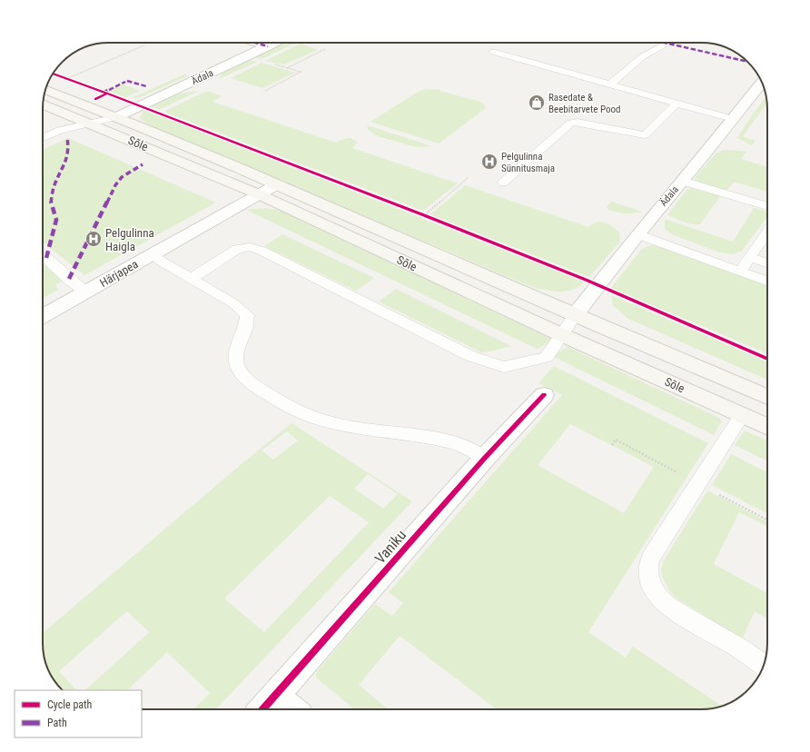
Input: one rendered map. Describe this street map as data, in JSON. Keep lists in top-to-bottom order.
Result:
{
  "streets": {
    "main road": ["Sõle"],
    "street": ["Ädala", "Härjapea", "Vaniku"]
  },
  "crossings": [
    ["Ädala", "Sõle"],
    ["Sõle", "Härjapea"]
  ],
  "places": {
    "shop": ["Rasedate & Beebitarvete Pood"],
    "hospital": ["Pelgulinna Sünnitusmaja", "Pelgulinna Haigla"]
  },
  "legend": ["Cycle path", "Path"]
}
